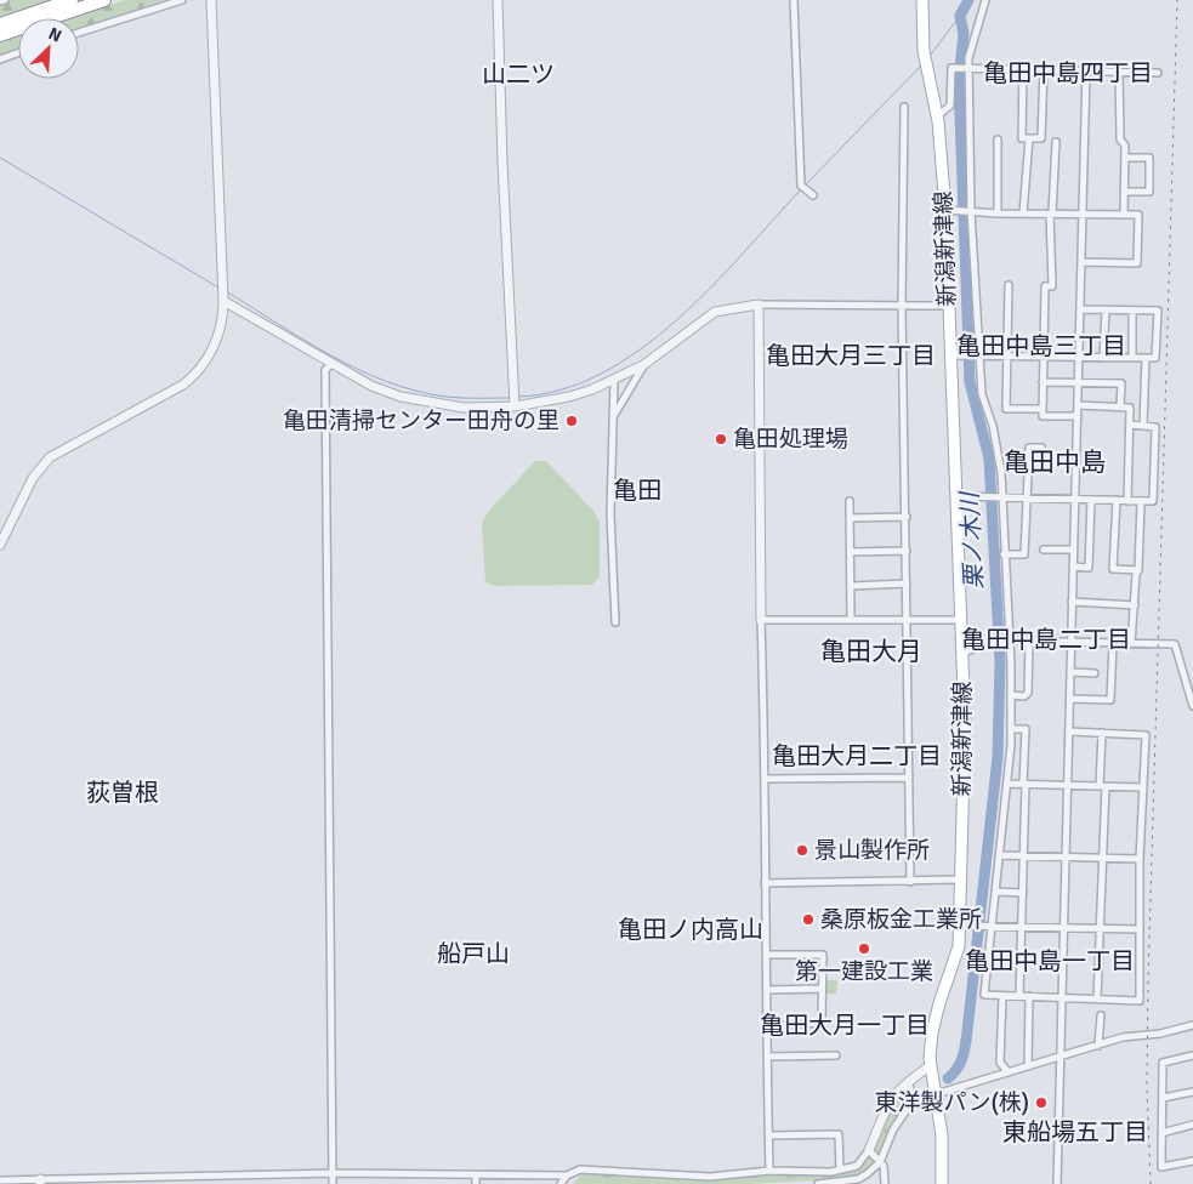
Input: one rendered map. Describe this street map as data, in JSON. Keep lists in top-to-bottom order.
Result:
{
  "streets": {
    "main road": ["新潟新津線"]
  },
  "districts": [
    "亀田中島四丁目",
    "山二ツ",
    "亀田中島三丁目",
    "亀田大月三丁目",
    "亀田中島",
    "亀田",
    "亀田中島二丁目",
    "亀田大月",
    "亀田大月二丁目",
    "荻曽根",
    "亀田ノ内高山",
    "船戸山",
    "亀田中島一丁目",
    "亀田大月一丁目",
    "東船場五丁目"
  ],
  "water": ["栗ノ木川"],
  "places": [
    "亀田清掃センター田舟の里",
    "亀田処理場",
    "景山製作所",
    "桑原板金工業所",
    "第一建設工業",
    "東洋製パン(株)"
  ],
  "north": "top right"
}
